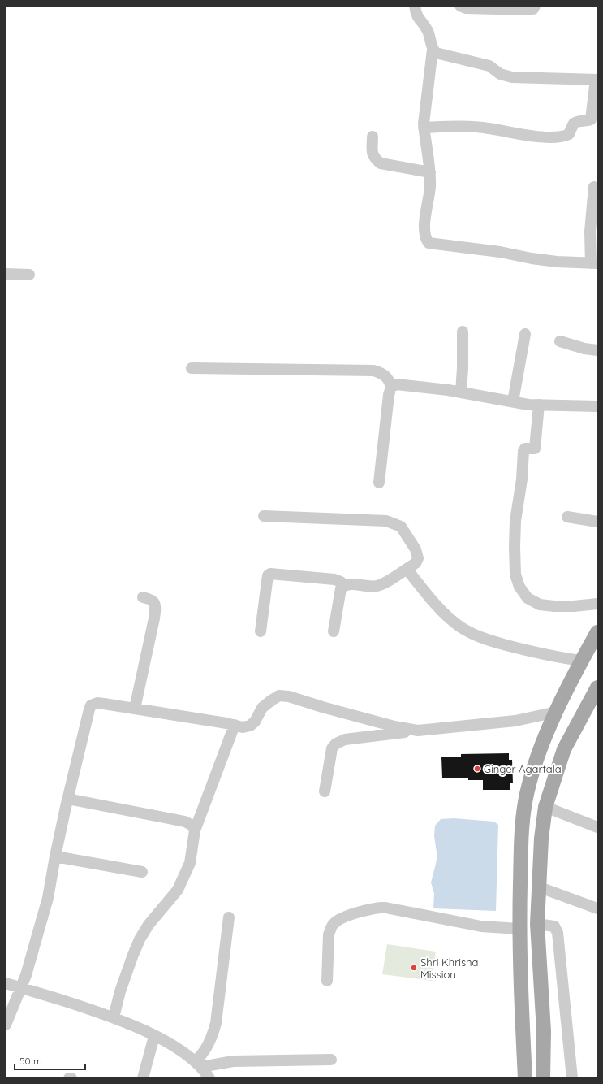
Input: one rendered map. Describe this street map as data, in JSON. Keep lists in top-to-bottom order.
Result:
{
  "places": ["Ginger Agartala", "Shri Khrisna Mission"],
  "scale_bar": "50 m"
}
